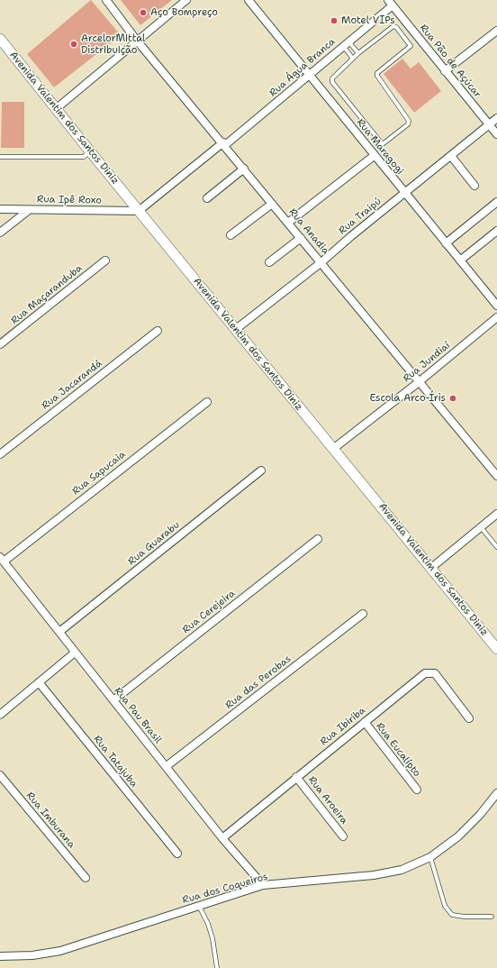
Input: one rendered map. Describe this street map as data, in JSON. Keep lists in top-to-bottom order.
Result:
{
  "streets": {
    "street": [
      "Rua Pão de Açúcar",
      "Rua Água Branca",
      "Avenida Valentim dos Santos Diniz",
      "Rua Maragogi",
      "Rua Ipê Roxo",
      "Rua Traipú",
      "Rua Anadia",
      "Rua Maçaranduba",
      "Rua Jundiaí",
      "Rua Jacarandá",
      "Rua Sapucaia",
      "Rua Guarabu",
      "Rua Cerejeira",
      "Rua das Perobas",
      "Rua Pau Brasil",
      "Rua Ibiriba",
      "Rua Eucalípto",
      "Rua Tatajuba",
      "Rua Aroeira",
      "Rua Imburana",
      "Rua dos Coqueiros"
    ]
  },
  "crossings": [
    ["Rua Pão de Açúcar", "Rua Água Branca"],
    ["Rua Pão de Açúcar", "Rua Traipú"],
    ["Rua Água Branca", "Avenida Valentim dos Santos Diniz"],
    ["Rua Água Branca", "Rua Maragogi"],
    ["Rua Água Branca", "Rua Ipê Roxo"],
    ["Rua Água Branca", "Rua Anadia"],
    ["Avenida Valentim dos Santos Diniz", "Rua Ipê Roxo"],
    ["Avenida Valentim dos Santos Diniz", "Rua Traipú"],
    ["Avenida Valentim dos Santos Diniz", "Rua Jundiaí"],
    ["Rua Maragogi", "Rua Traipú"],
    ["Rua Traipú", "Rua Anadia"],
    ["Rua Anadia", "Rua Jundiaí"],
    ["Rua Sapucaia", "Rua Pau Brasil"],
    ["Rua Guarabu", "Rua Pau Brasil"],
    ["Rua Cerejeira", "Rua Pau Brasil"],
    ["Rua das Perobas", "Rua Pau Brasil"],
    ["Rua Pau Brasil", "Rua Ibiriba"],
    ["Rua Pau Brasil", "Rua dos Coqueiros"],
    ["Rua Ibiriba", "Rua Eucalípto"],
    ["Rua Ibiriba", "Rua Aroeira"]
  ],
  "places": [
    "Aço Bompreço",
    "Motel VIPs",
    "ArcelorMittal Distribuição",
    "Escola Arco-Íris"
  ]
}
